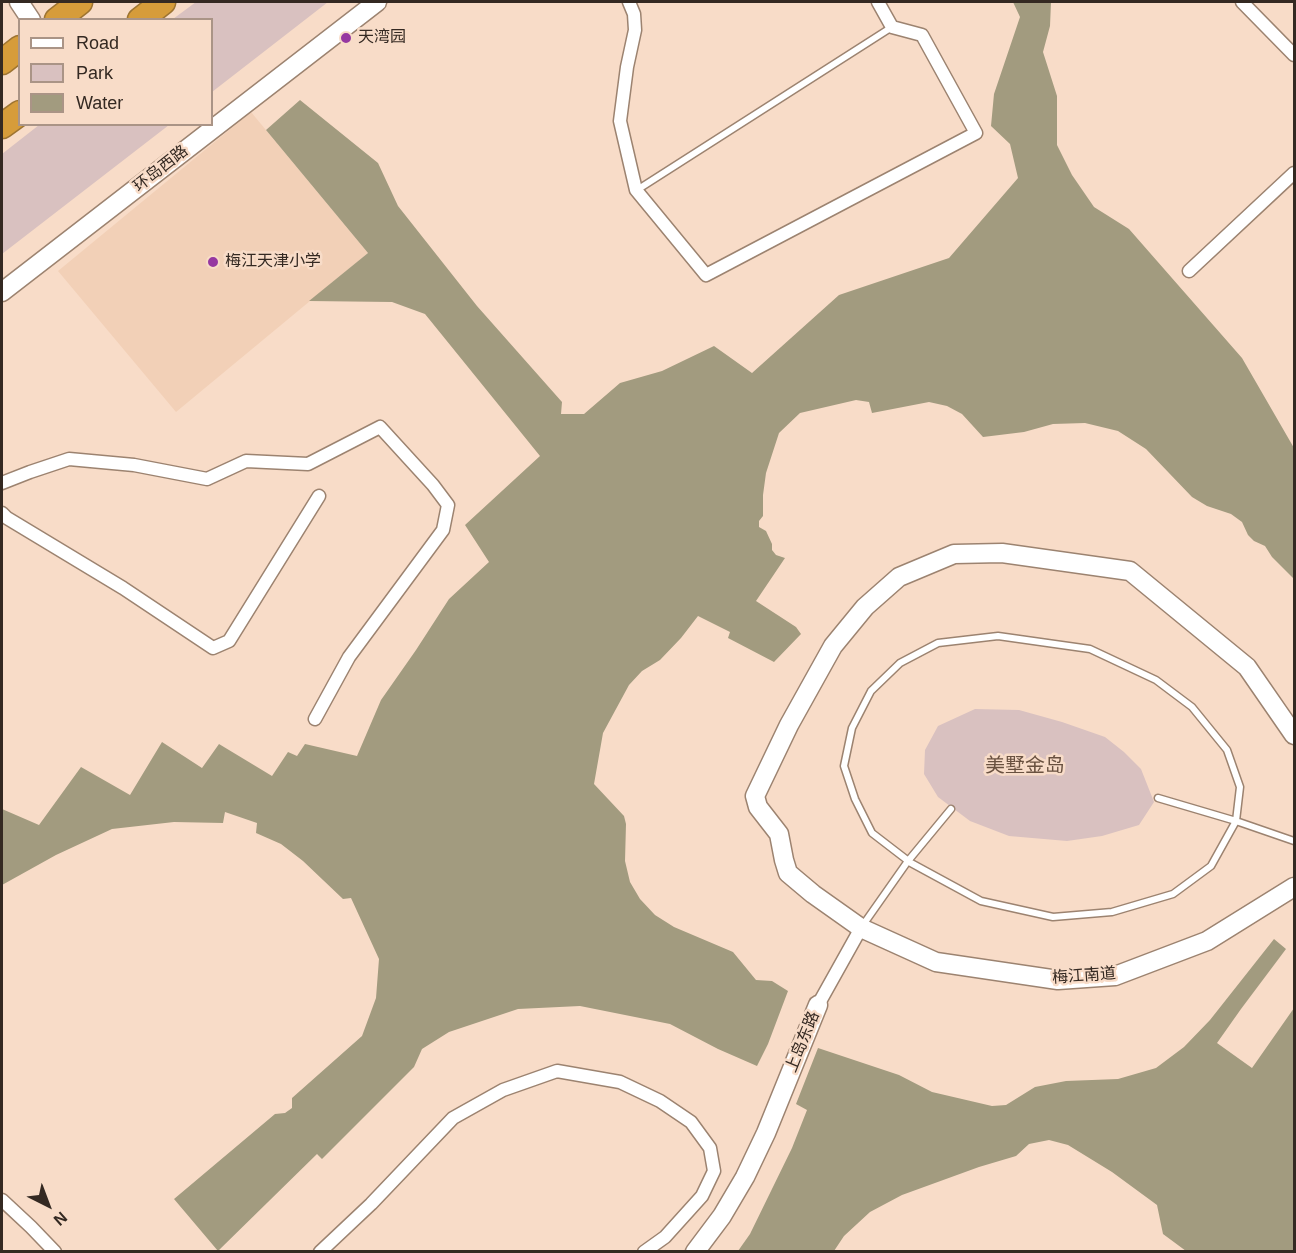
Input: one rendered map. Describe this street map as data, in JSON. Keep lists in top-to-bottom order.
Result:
{
  "streets": {
    "street": ["环岛西路", "梅江南道", "上岛东路"]
  },
  "districts": ["美墅金岛"],
  "places": ["天湾园", "梅江天津小学"],
  "legend": ["Road", "Park", "Water"],
  "north": "bottom right"
}
